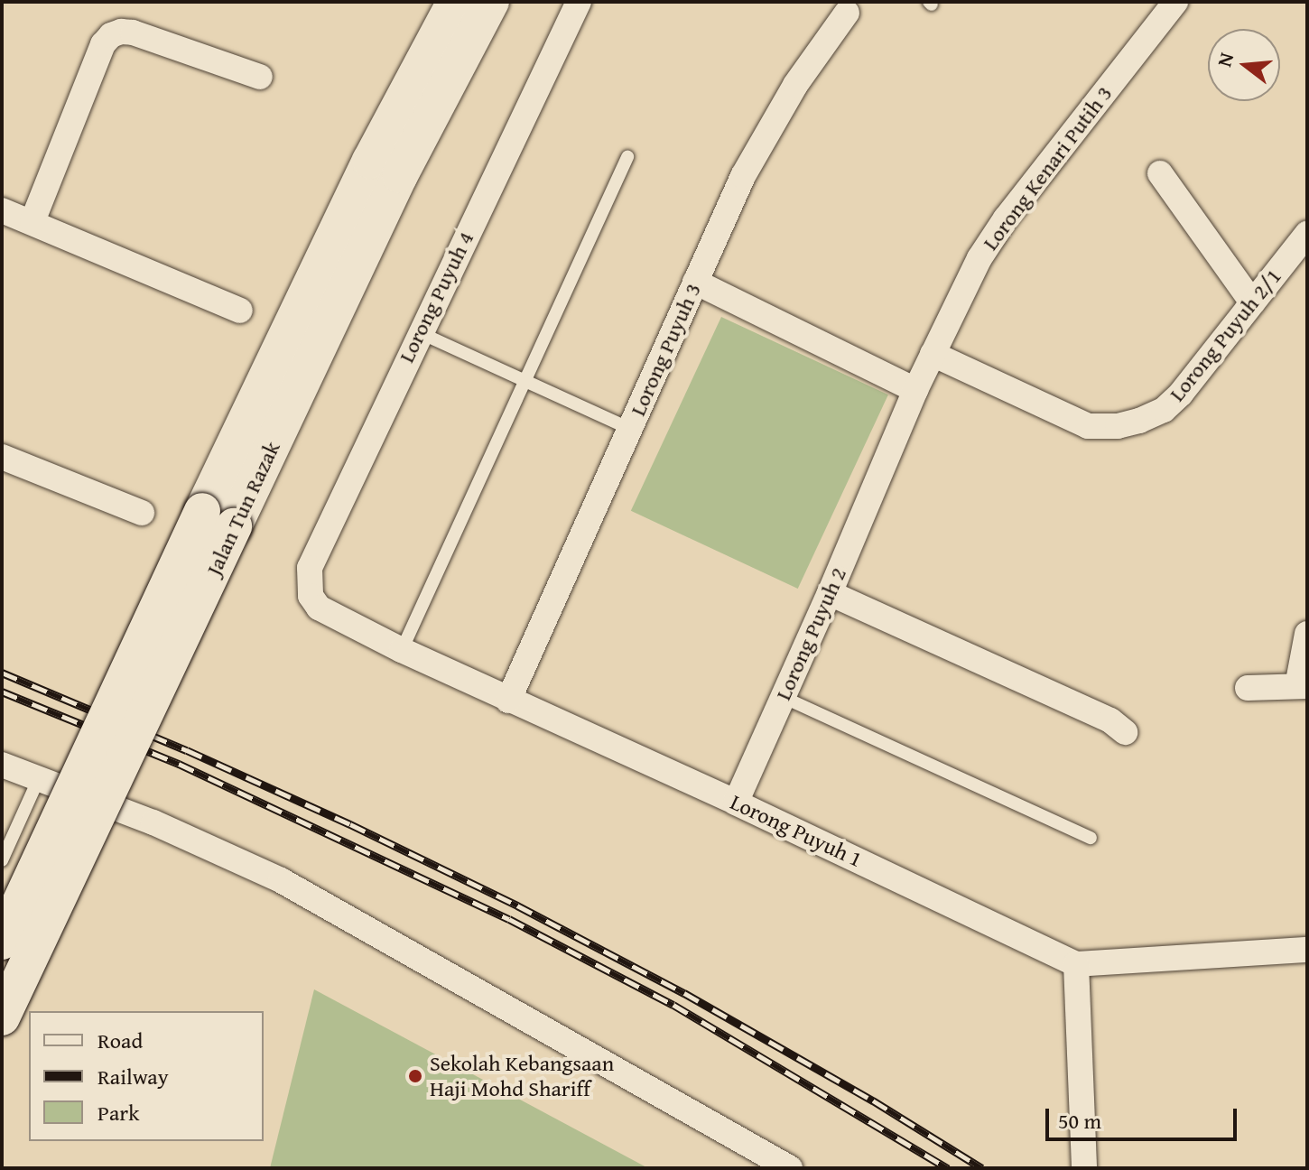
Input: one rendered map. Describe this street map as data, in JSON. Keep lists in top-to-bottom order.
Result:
{
  "streets": {
    "main road": ["Jalan Tun Razak"],
    "street": [
      "Lorong Kenari Putih 3",
      "Lorong Puyuh 4",
      "Lorong Puyuh 2/1",
      "Lorong Puyuh 3",
      "Lorong Puyuh 2",
      "Lorong Puyuh 1"
    ]
  },
  "crossings": [
    ["Lorong Kenari Putih 3", "Lorong Puyuh 2/1"],
    ["Lorong Kenari Putih 3", "Lorong Puyuh 2"],
    ["Lorong Puyuh 4", "Lorong Puyuh 1"],
    ["Lorong Puyuh 3", "Lorong Puyuh 1"],
    ["Lorong Puyuh 2", "Lorong Puyuh 1"]
  ],
  "places": ["Sekolah Kebangsaan Haji Mohd Shariff"],
  "legend": ["Road", "Railway", "Park"],
  "scale_bar": "50 m",
  "north": "left"
}
